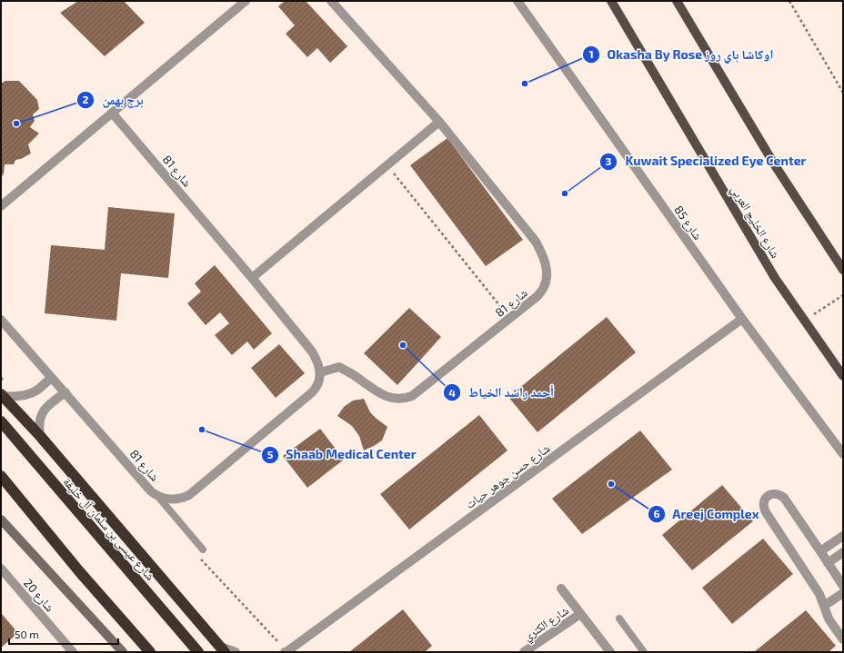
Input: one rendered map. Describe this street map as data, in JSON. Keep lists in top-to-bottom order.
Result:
{
  "streets": {
    "highway": ["شارع عيسى بن سلمان آل خليفة"],
    "main road": ["شارع الخليج العربي"],
    "street": [
      "شارع 81",
      "شارع 85",
      "شارع حسن جوهر حيات",
      "شارع 20",
      "شارع الكنري"
    ]
  },
  "crossings": [
    ["شارع 85", "شارع حسن جوهر حيات"]
  ],
  "places": [
    "Okasha By Rose اوكاشا باي روز",
    "برج بهمن",
    "Kuwait Specialized Eye Center",
    "أحمد راشد الخياط",
    "Shaab Medical Center",
    "Areej Complex"
  ],
  "scale_bar": "50 m"
}
